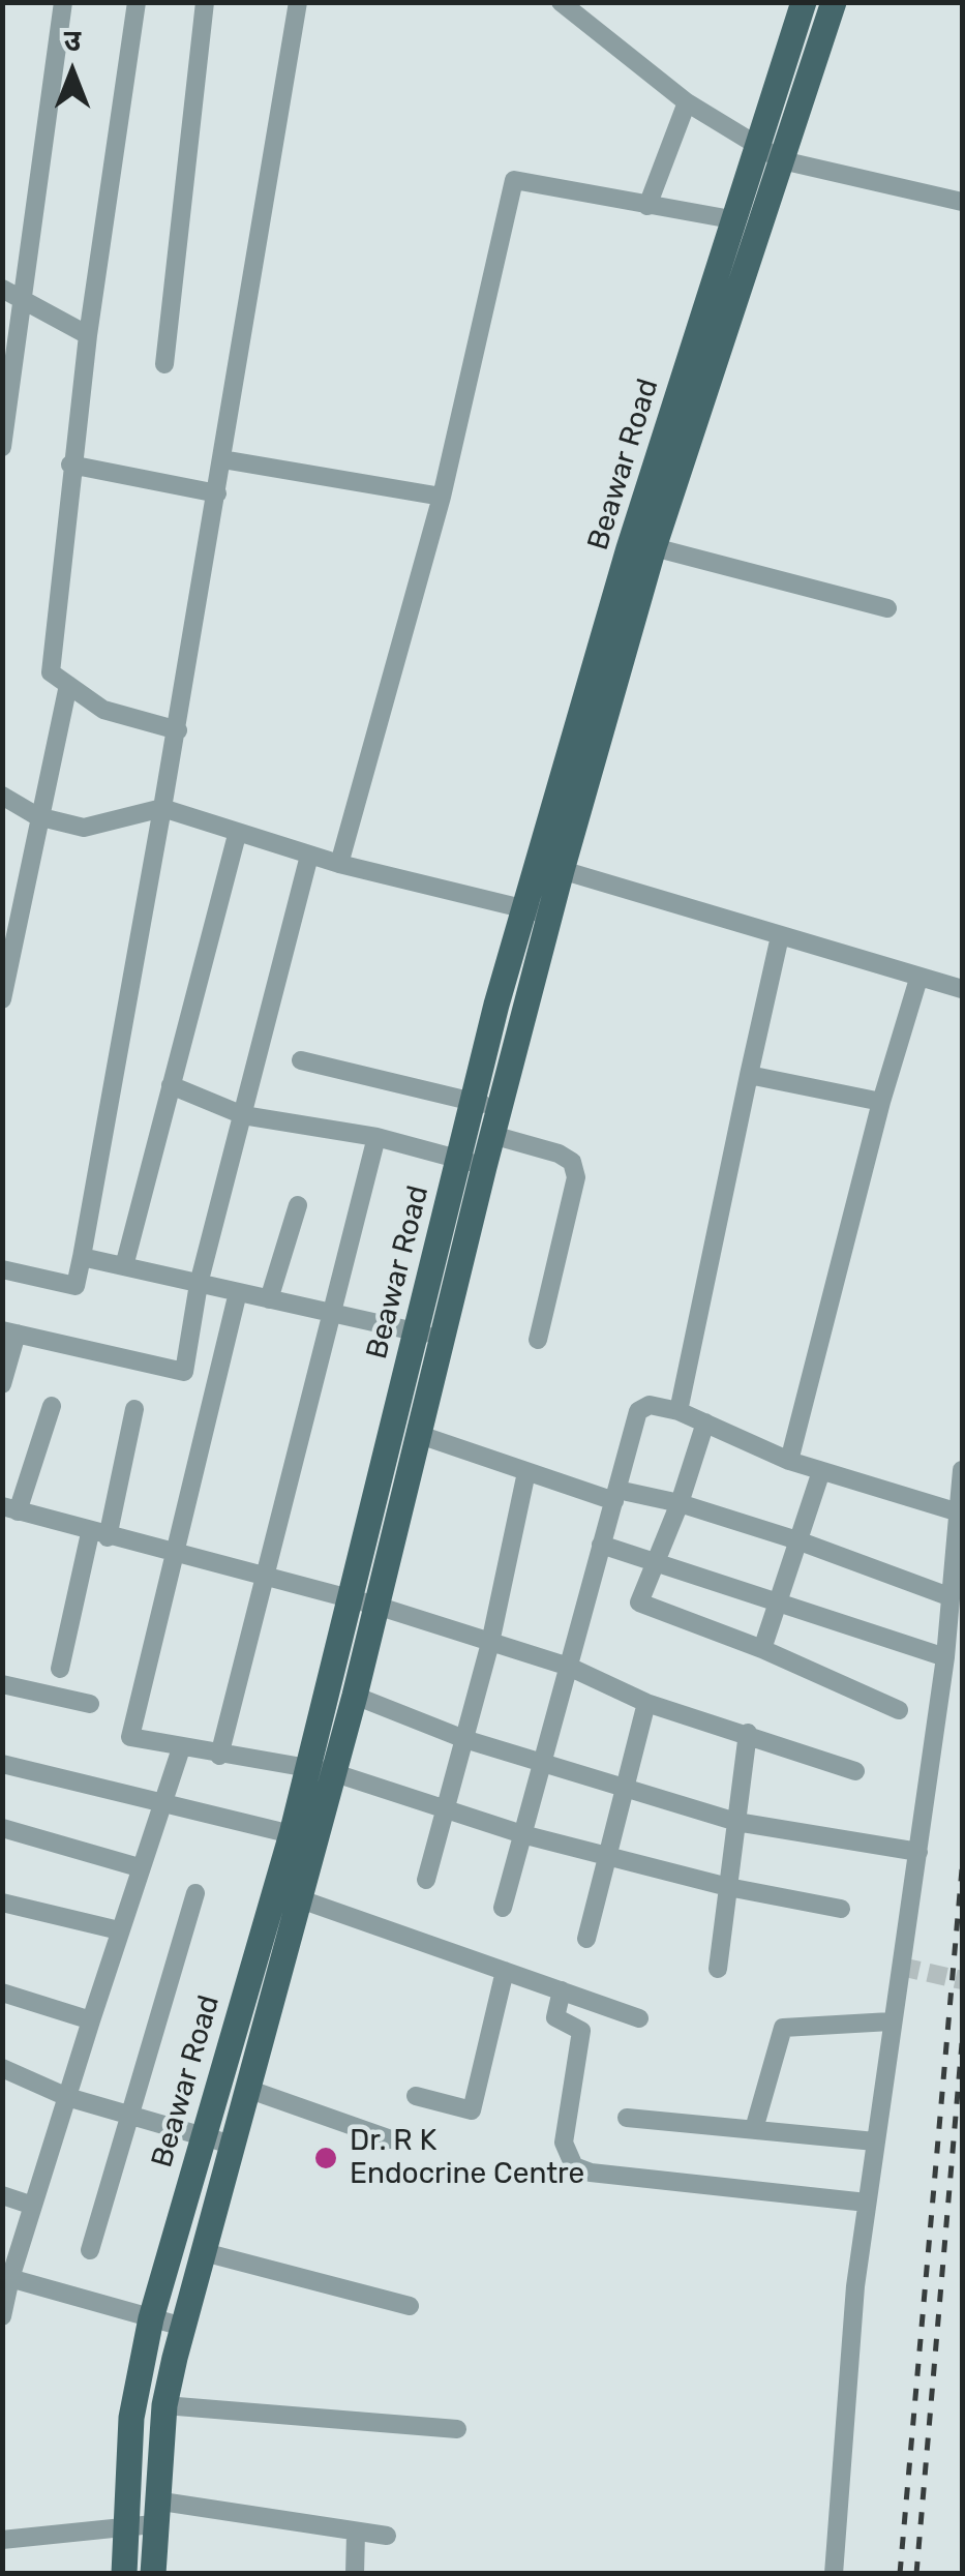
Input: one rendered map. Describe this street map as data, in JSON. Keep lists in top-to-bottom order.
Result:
{
  "streets": {
    "main road": ["Beawar Road"]
  },
  "places": ["Dr. R K Endocrine Centre"],
  "north": "top"
}
